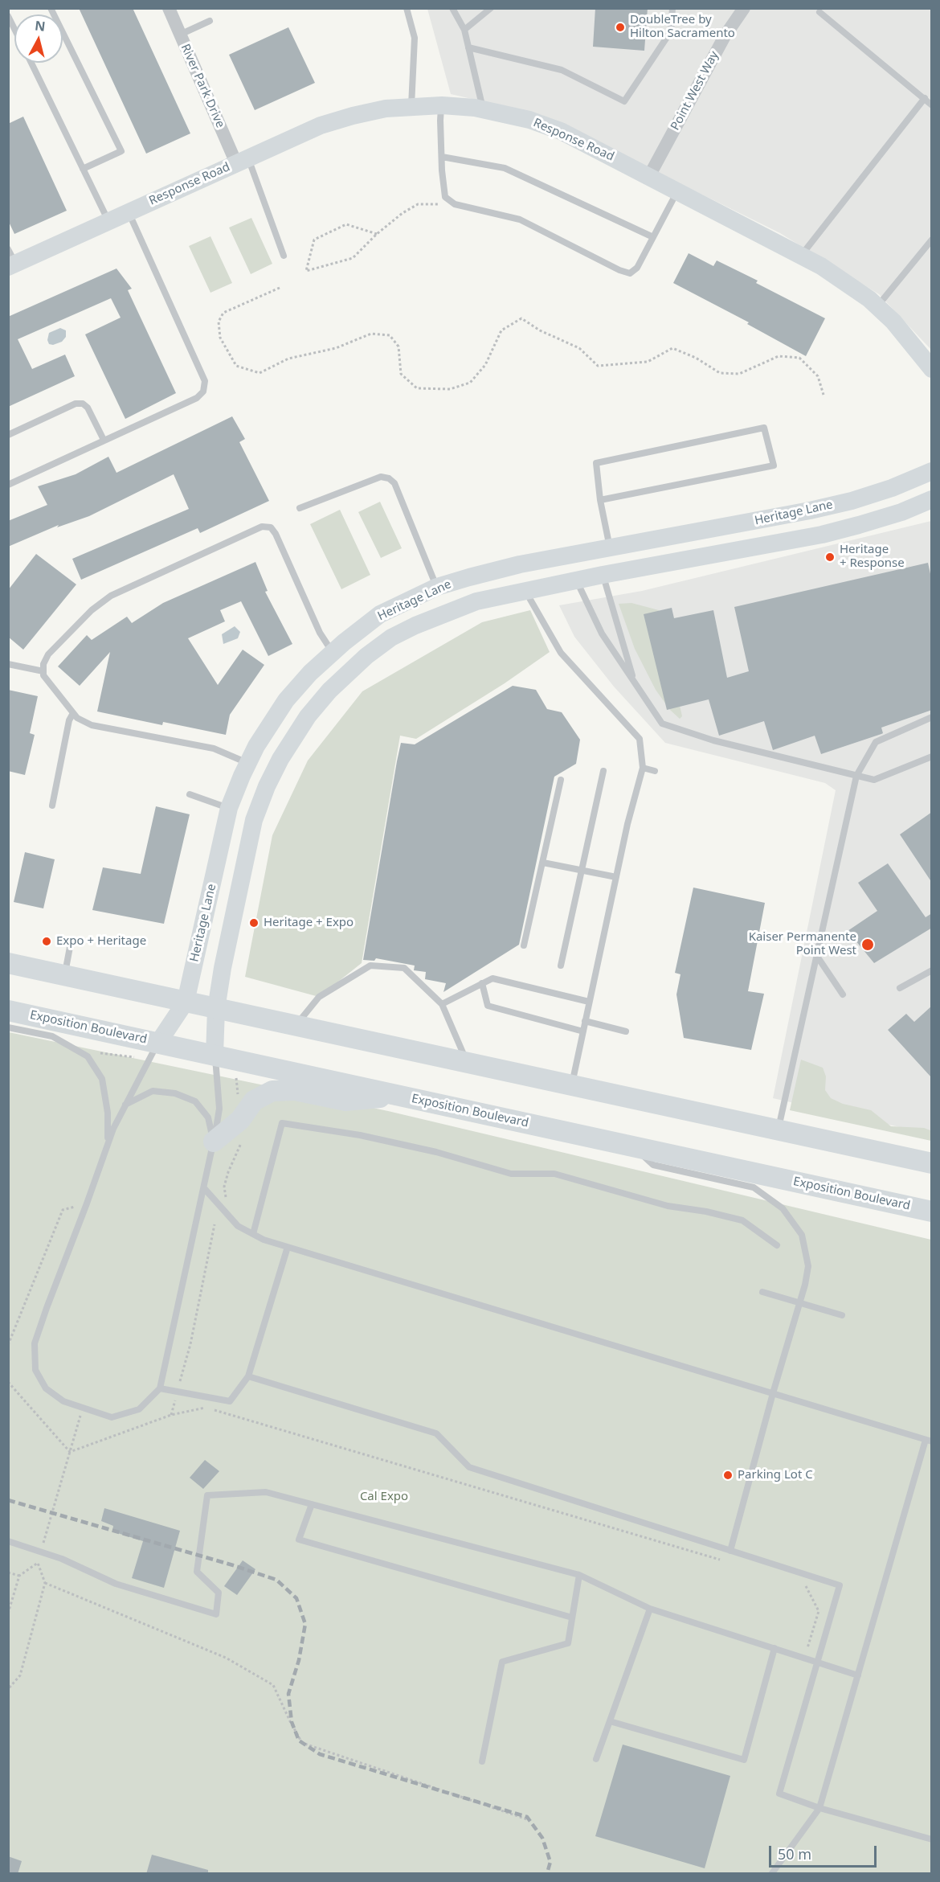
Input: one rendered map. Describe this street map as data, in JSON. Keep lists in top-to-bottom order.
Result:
{
  "streets": {
    "main road": ["Response Road", "Heritage Lane", "Exposition Boulevard"],
    "street": ["River Park Drive", "Point West Way"]
  },
  "crossings": [
    ["River Park Drive", "Response Road"],
    ["Point West Way", "Response Road"],
    ["Heritage Lane", "Exposition Boulevard"]
  ],
  "parks": ["Cal Expo"],
  "places": [
    "DoubleTree by Hilton Sacramento",
    "Heritage + Response",
    "Heritage + Expo",
    "Expo + Heritage",
    "Kaiser Permanente Point West",
    "Parking Lot C"
  ],
  "scale_bar": "50 m",
  "north": "top"
}
